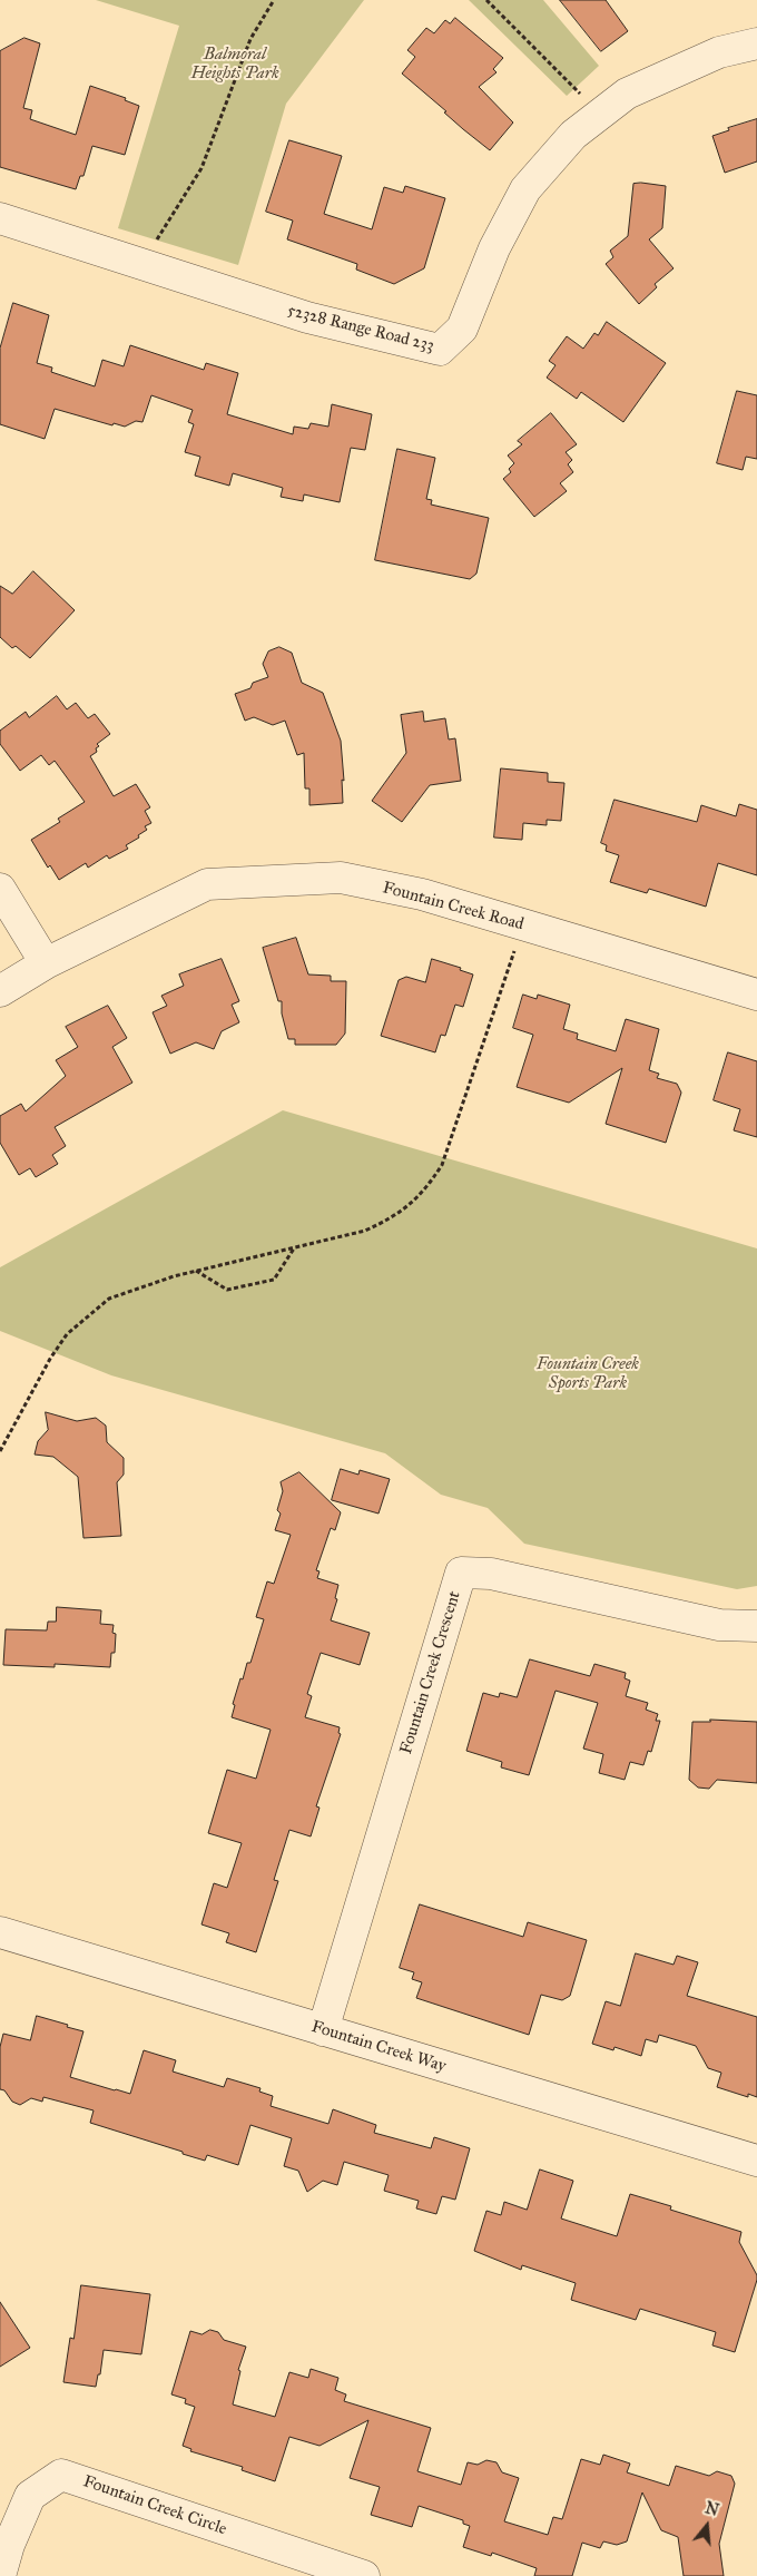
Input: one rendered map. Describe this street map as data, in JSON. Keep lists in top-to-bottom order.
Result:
{
  "streets": {
    "street": [
      "52328 Range Road 233",
      "Fountain Creek Road",
      "Fountain Creek Crescent",
      "Fountain Creek Way",
      "Fountain Creek Circle"
    ]
  },
  "crossings": [
    ["Fountain Creek Crescent", "Fountain Creek Way"]
  ],
  "parks": ["Balmoral Heights Park", "Fountain Creek Sports Park"],
  "north": "top"
}
